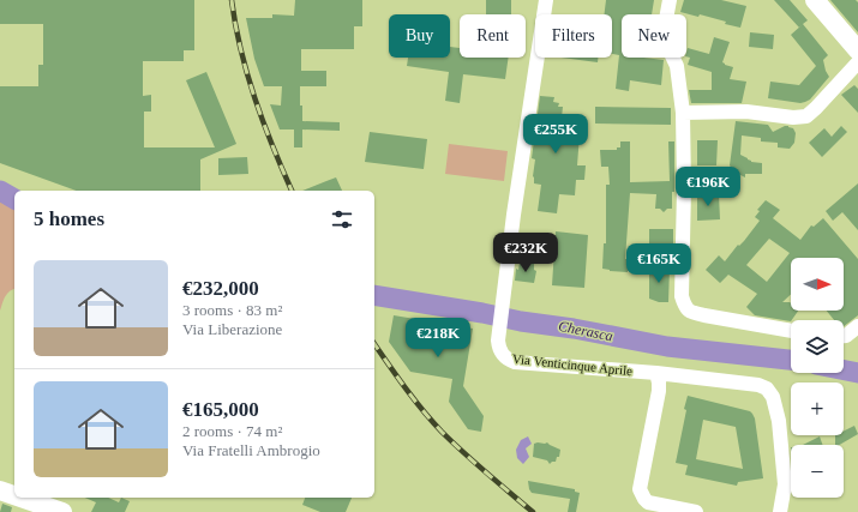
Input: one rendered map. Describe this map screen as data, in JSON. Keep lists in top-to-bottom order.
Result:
{
  "streets": {
    "street": ["Via Venticinque Aprile"]
  },
  "water": ["Cherasca"],
  "north": "right",
  "page": {
    "chip": [
      "Buy",
      "Rent",
      "Filters",
      "New"
    ],
    "price": [
      "€255K",
      "€196K",
      "€232K",
      "€165K",
      "€218K"
    ],
    "heading": "5 homes",
    "list": [
      {
        "name": "€232,000",
        "note": "3 rooms · 83 m² · Via Liberazione"
      },
      {
        "name": "€165,000",
        "note": "2 rooms · 74 m² · Via Fratelli Ambrogio"
      }
    ],
    "map_buttons": ["+", "−"]
  }
}
